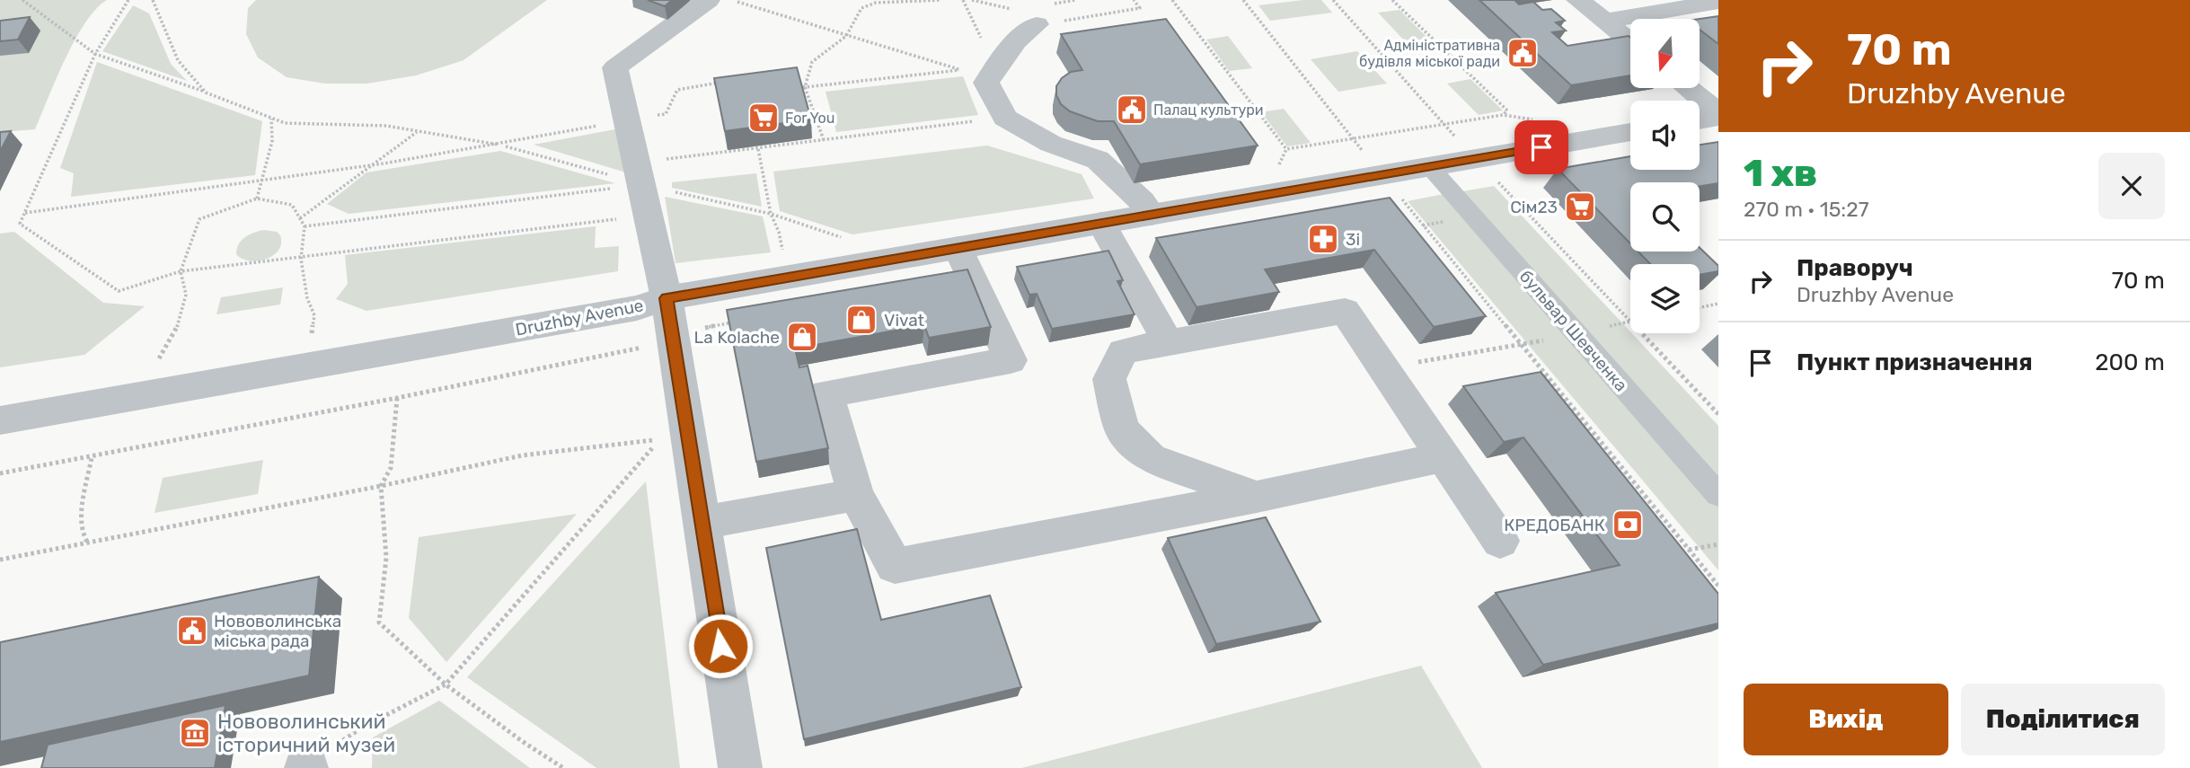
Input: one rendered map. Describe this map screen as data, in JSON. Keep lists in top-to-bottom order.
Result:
{
  "streets": {
    "street": ["Druzhby Avenue", "бульвар Шевченка"]
  },
  "crossings": [
    ["Druzhby Avenue", "бульвар Шевченка"]
  ],
  "places": {
    "public building": ["Адміністративна будівля міської ради", "Палац культури", "Нововолинська міська рада"],
    "supermarket": ["For You", "Сім23"],
    "pharmacy": ["3i"],
    "shop": ["Vivat", "La Kolache"],
    "bank": ["КРЕДОБАНК"],
    "museum": ["Нововолинський історичний музей"]
  },
  "north": "bottom",
  "page": {
    "turn": ["70 m", "Druzhby Avenue"],
    "heading": ["1 хв", "270 m · 15:27"],
    "list": [
      {
        "name": "Праворуч",
        "note": "Druzhby Avenue",
        "value": "70 m"
      },
      {
        "name": "Пункт призначення",
        "value": "200 m"
      }
    ],
    "buttons": ["Вихід", "Поділитися"]
  }
}
